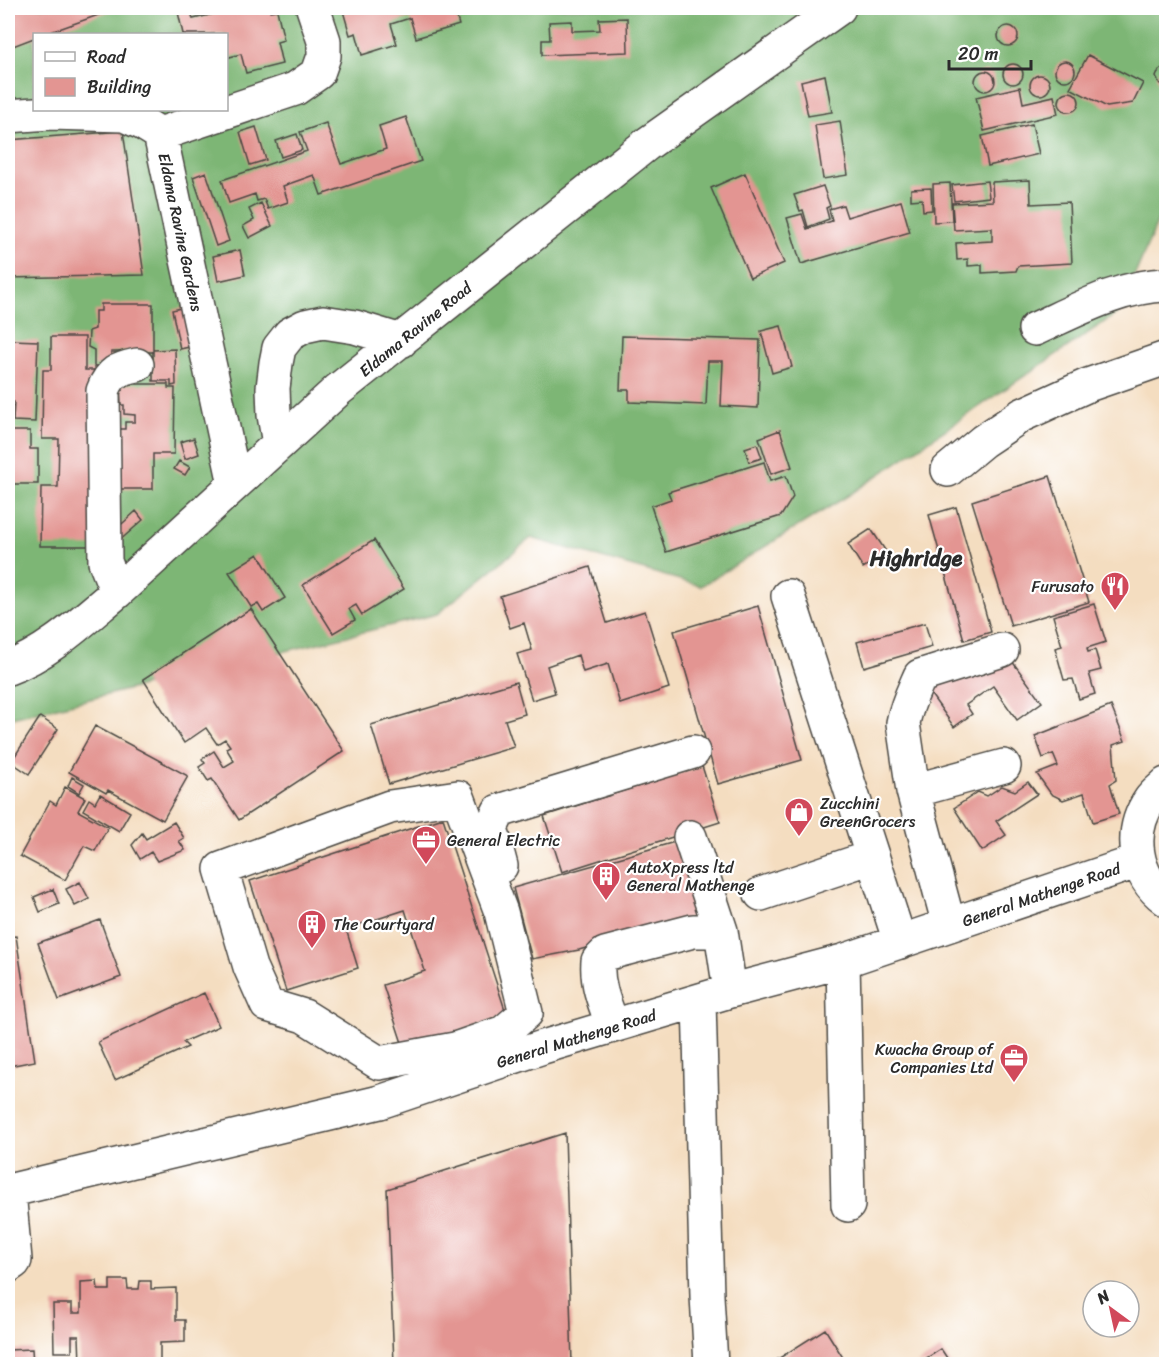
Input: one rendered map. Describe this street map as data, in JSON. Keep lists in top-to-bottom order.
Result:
{
  "streets": {
    "street": ["Eldama Ravine Gardens", "Eldama Ravine Road", "General Mathenge Road"]
  },
  "crossings": [
    ["Eldama Ravine Gardens", "Eldama Ravine Road"]
  ],
  "districts": ["Highridge"],
  "places": {
    "restaurant": ["Furusato"],
    "shop": ["Zucchini GreenGrocers"],
    "office": ["General Electric", "Kwacha Group of Companies Ltd"],
    "building": ["AutoXpress ltd General Mathenge", "The Courtyard"]
  },
  "legend": ["Road", "Building"],
  "scale_bar": "20 m",
  "north": "top left"
}
